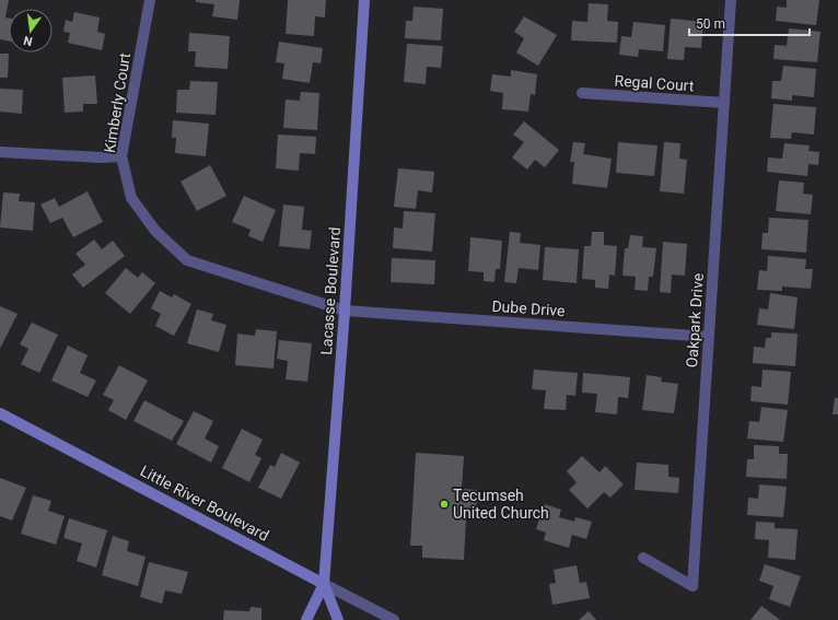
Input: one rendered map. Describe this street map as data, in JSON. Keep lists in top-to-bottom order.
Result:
{
  "streets": {
    "street": [
      "Regal Court",
      "Kimberly Court",
      "Lacasse Boulevard",
      "Dube Drive",
      "Oakpark Drive",
      "Little River Boulevard"
    ]
  },
  "crossings": [
    ["Regal Court", "Oakpark Drive"],
    ["Kimberly Court", "Lacasse Boulevard"],
    ["Kimberly Court", "Dube Drive"],
    ["Lacasse Boulevard", "Dube Drive"],
    ["Lacasse Boulevard", "Little River Boulevard"],
    ["Dube Drive", "Oakpark Drive"]
  ],
  "places": ["Tecumseh United Church"],
  "scale_bar": "50 m",
  "north": "bottom"
}
